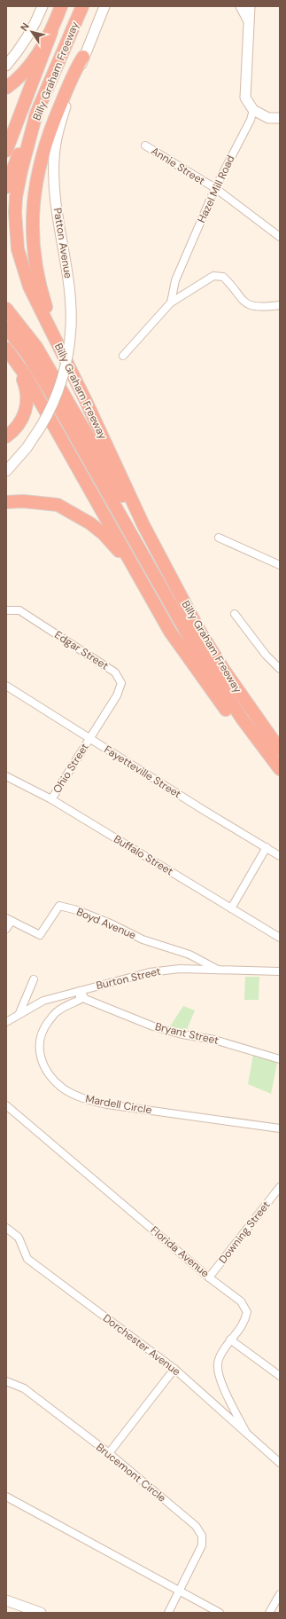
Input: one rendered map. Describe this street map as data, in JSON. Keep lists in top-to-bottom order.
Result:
{
  "streets": {
    "highway": ["Billy Graham Freeway"],
    "street": [
      "Annie Street",
      "Hazel Mill Road",
      "Patton Avenue",
      "Edgar Street",
      "Ohio Street",
      "Fayetteville Street",
      "Buffalo Street",
      "Boyd Avenue",
      "Burton Street",
      "Bryant Street",
      "Mardell Circle",
      "Downing Street",
      "Florida Avenue",
      "Dorchester Avenue",
      "Brucemont Circle"
    ]
  },
  "crossings": [
    ["Annie Street", "Hazel Mill Road"],
    ["Edgar Street", "Ohio Street"],
    ["Edgar Street", "Fayetteville Street"],
    ["Ohio Street", "Fayetteville Street"],
    ["Ohio Street", "Buffalo Street"],
    ["Boyd Avenue", "Burton Street"],
    ["Burton Street", "Bryant Street"],
    ["Burton Street", "Mardell Circle"],
    ["Bryant Street", "Mardell Circle"],
    ["Downing Street", "Florida Avenue"],
    ["Florida Avenue", "Dorchester Avenue"]
  ],
  "north": "top left"
}
